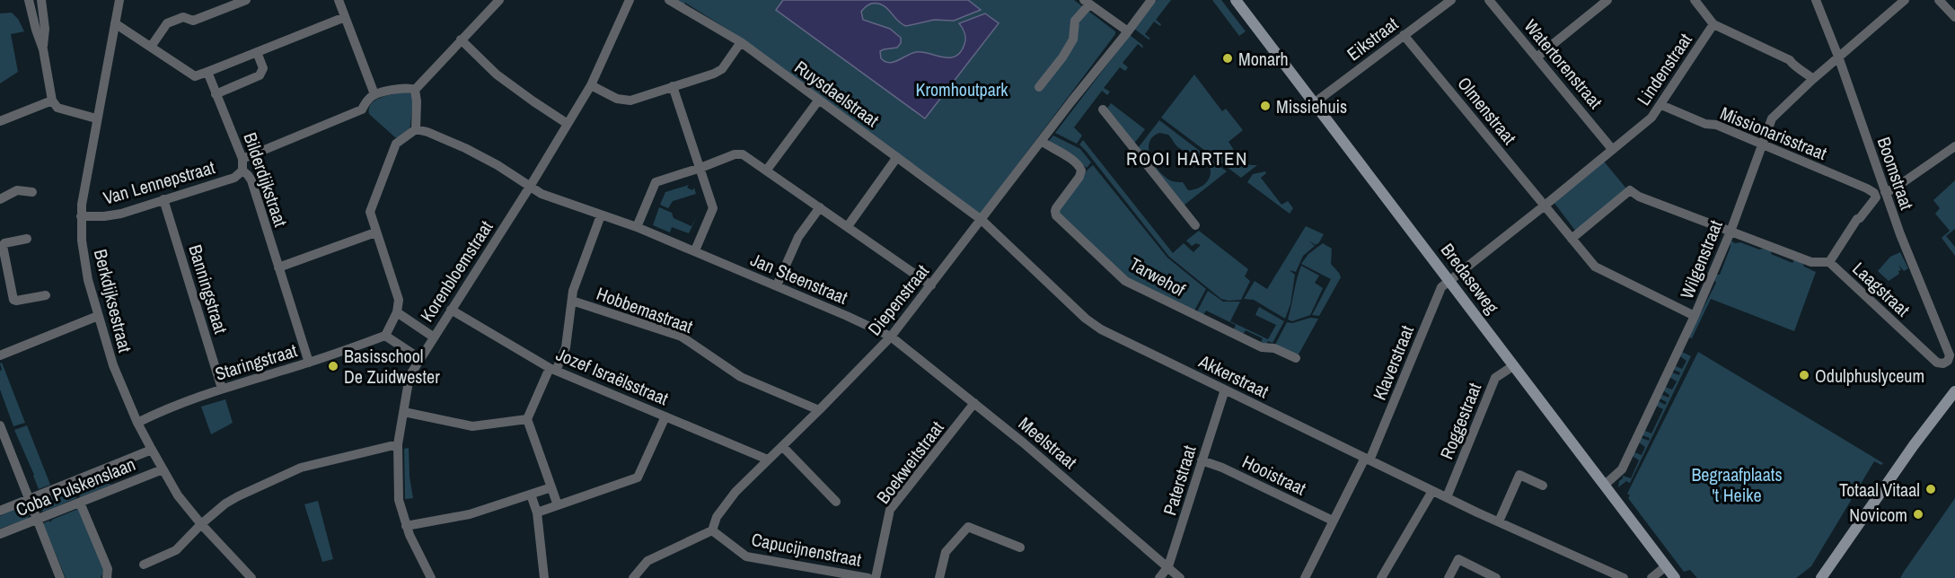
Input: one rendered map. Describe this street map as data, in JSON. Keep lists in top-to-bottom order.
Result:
{
  "streets": {
    "street": [
      "Eikstraat",
      "Watertorenstraat",
      "Lindenstraat",
      "Ruysdaelstraat",
      "Olmenstraat",
      "Missionarisstraat",
      "Boomstraat",
      "Bilderdijkstraat",
      "Van Lennepstraat",
      "Wilgenstraat",
      "Korenbloemstraat",
      "Tarwehof",
      "Jan Steenstraat",
      "Bredaseweg",
      "Banningstraat",
      "Laagstraat",
      "Diepenstraat",
      "Berkdijksestraat",
      "Hobbemastraat",
      "Staringstraat",
      "Klaverstraat",
      "Jozef Israëlsstraat",
      "Akkerstraat",
      "Roggestraat",
      "Meelstraat",
      "Boekweitstraat",
      "Hooistraat",
      "Paterstraat",
      "Coba Pulskenslaan",
      "Capucijnenstraat"
    ]
  },
  "crossings": [
    ["Eikstraat", "Olmenstraat"],
    ["Eikstraat", "Bredaseweg"],
    ["Watertorenstraat", "Lindenstraat"],
    ["Lindenstraat", "Olmenstraat"],
    ["Lindenstraat", "Missionarisstraat"],
    ["Lindenstraat", "Klaverstraat"],
    ["Ruysdaelstraat", "Diepenstraat"],
    ["Ruysdaelstraat", "Akkerstraat"],
    ["Olmenstraat", "Wilgenstraat"],
    ["Olmenstraat", "Klaverstraat"],
    ["Missionarisstraat", "Wilgenstraat"],
    ["Missionarisstraat", "Laagstraat"],
    ["Boomstraat", "Wilgenstraat"],
    ["Boomstraat", "Laagstraat"],
    ["Bilderdijkstraat", "Van Lennepstraat"],
    ["Bilderdijkstraat", "Staringstraat"],
    ["Van Lennepstraat", "Banningstraat"],
    ["Van Lennepstraat", "Berkdijksestraat"],
    ["Wilgenstraat", "Bredaseweg"],
    ["Korenbloemstraat", "Jan Steenstraat"],
    ["Korenbloemstraat", "Jozef Israëlsstraat"],
    ["Tarwehof", "Diepenstraat"],
    ["Jan Steenstraat", "Diepenstraat"],
    ["Jan Steenstraat", "Meelstraat"],
    ["Bredaseweg", "Klaverstraat"],
    ["Bredaseweg", "Roggestraat"],
    ["Banningstraat", "Staringstraat"],
    ["Diepenstraat", "Hobbemastraat"],
    ["Diepenstraat", "Jozef Israëlsstraat"],
    ["Diepenstraat", "Akkerstraat"],
    ["Diepenstraat", "Meelstraat"],
    ["Diepenstraat", "Capucijnenstraat"],
    ["Berkdijksestraat", "Staringstraat"],
    ["Berkdijksestraat", "Coba Pulskenslaan"],
    ["Klaverstraat", "Akkerstraat"],
    ["Klaverstraat", "Hooistraat"],
    ["Akkerstraat", "Roggestraat"],
    ["Akkerstraat", "Paterstraat"],
    ["Meelstraat", "Boekweitstraat"],
    ["Meelstraat", "Paterstraat"],
    ["Hooistraat", "Paterstraat"]
  ],
  "districts": ["ROOI HARTEN"],
  "parks": ["Kromhoutpark", "Begraafplaats 't Heike"],
  "places": [
    "Monarh",
    "Missiehuis",
    "Basisschool De Zuidwester",
    "Odulphuslyceum",
    "Totaal Vitaal",
    "Novicom"
  ]
}
